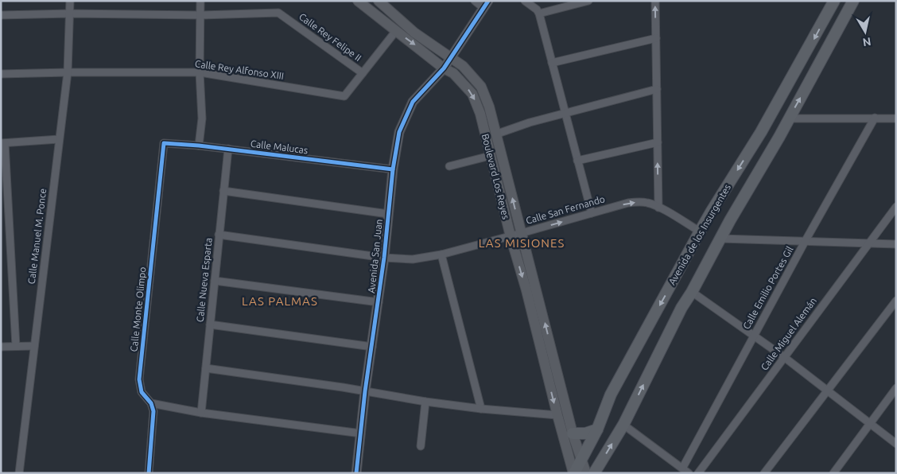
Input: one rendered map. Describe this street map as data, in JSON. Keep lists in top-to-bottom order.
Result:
{
  "streets": {
    "main road": ["Boulevard Los Reyes", "Avenida de los Insurgentes"],
    "street": [
      "Calle Rey Felipe II",
      "Calle Rey Alfonso XIII",
      "Calle Malucas",
      "Calle San Fernando",
      "Calle Manuel M. Ponce",
      "Avenida San Juan",
      "Calle Nueva Esparta",
      "Calle Emilio Portes Gil",
      "Calle Monte Olimpo",
      "Calle Miguel Alemán"
    ]
  },
  "crossings": [
    ["Calle Rey Felipe II", "Calle Rey Alfonso XIII"],
    ["Calle Rey Felipe II", "Calle Manuel M. Ponce"],
    ["Calle Rey Alfonso XIII", "Boulevard Los Reyes"],
    ["Calle Rey Alfonso XIII", "Calle Manuel M. Ponce"],
    ["Calle Malucas", "Avenida San Juan"],
    ["Calle Malucas", "Calle Nueva Esparta"],
    ["Calle Malucas", "Calle Monte Olimpo"],
    ["Boulevard Los Reyes", "Calle San Fernando"],
    ["Boulevard Los Reyes", "Avenida de los Insurgentes"],
    ["Boulevard Los Reyes", "Avenida San Juan"],
    ["Calle San Fernando", "Avenida de los Insurgentes"],
    ["Calle San Fernando", "Avenida San Juan"],
    ["Calle San Fernando", "Calle Nueva Esparta"]
  ],
  "districts": ["LAS MISIONES", "LAS PALMAS"],
  "north": "bottom"
}
